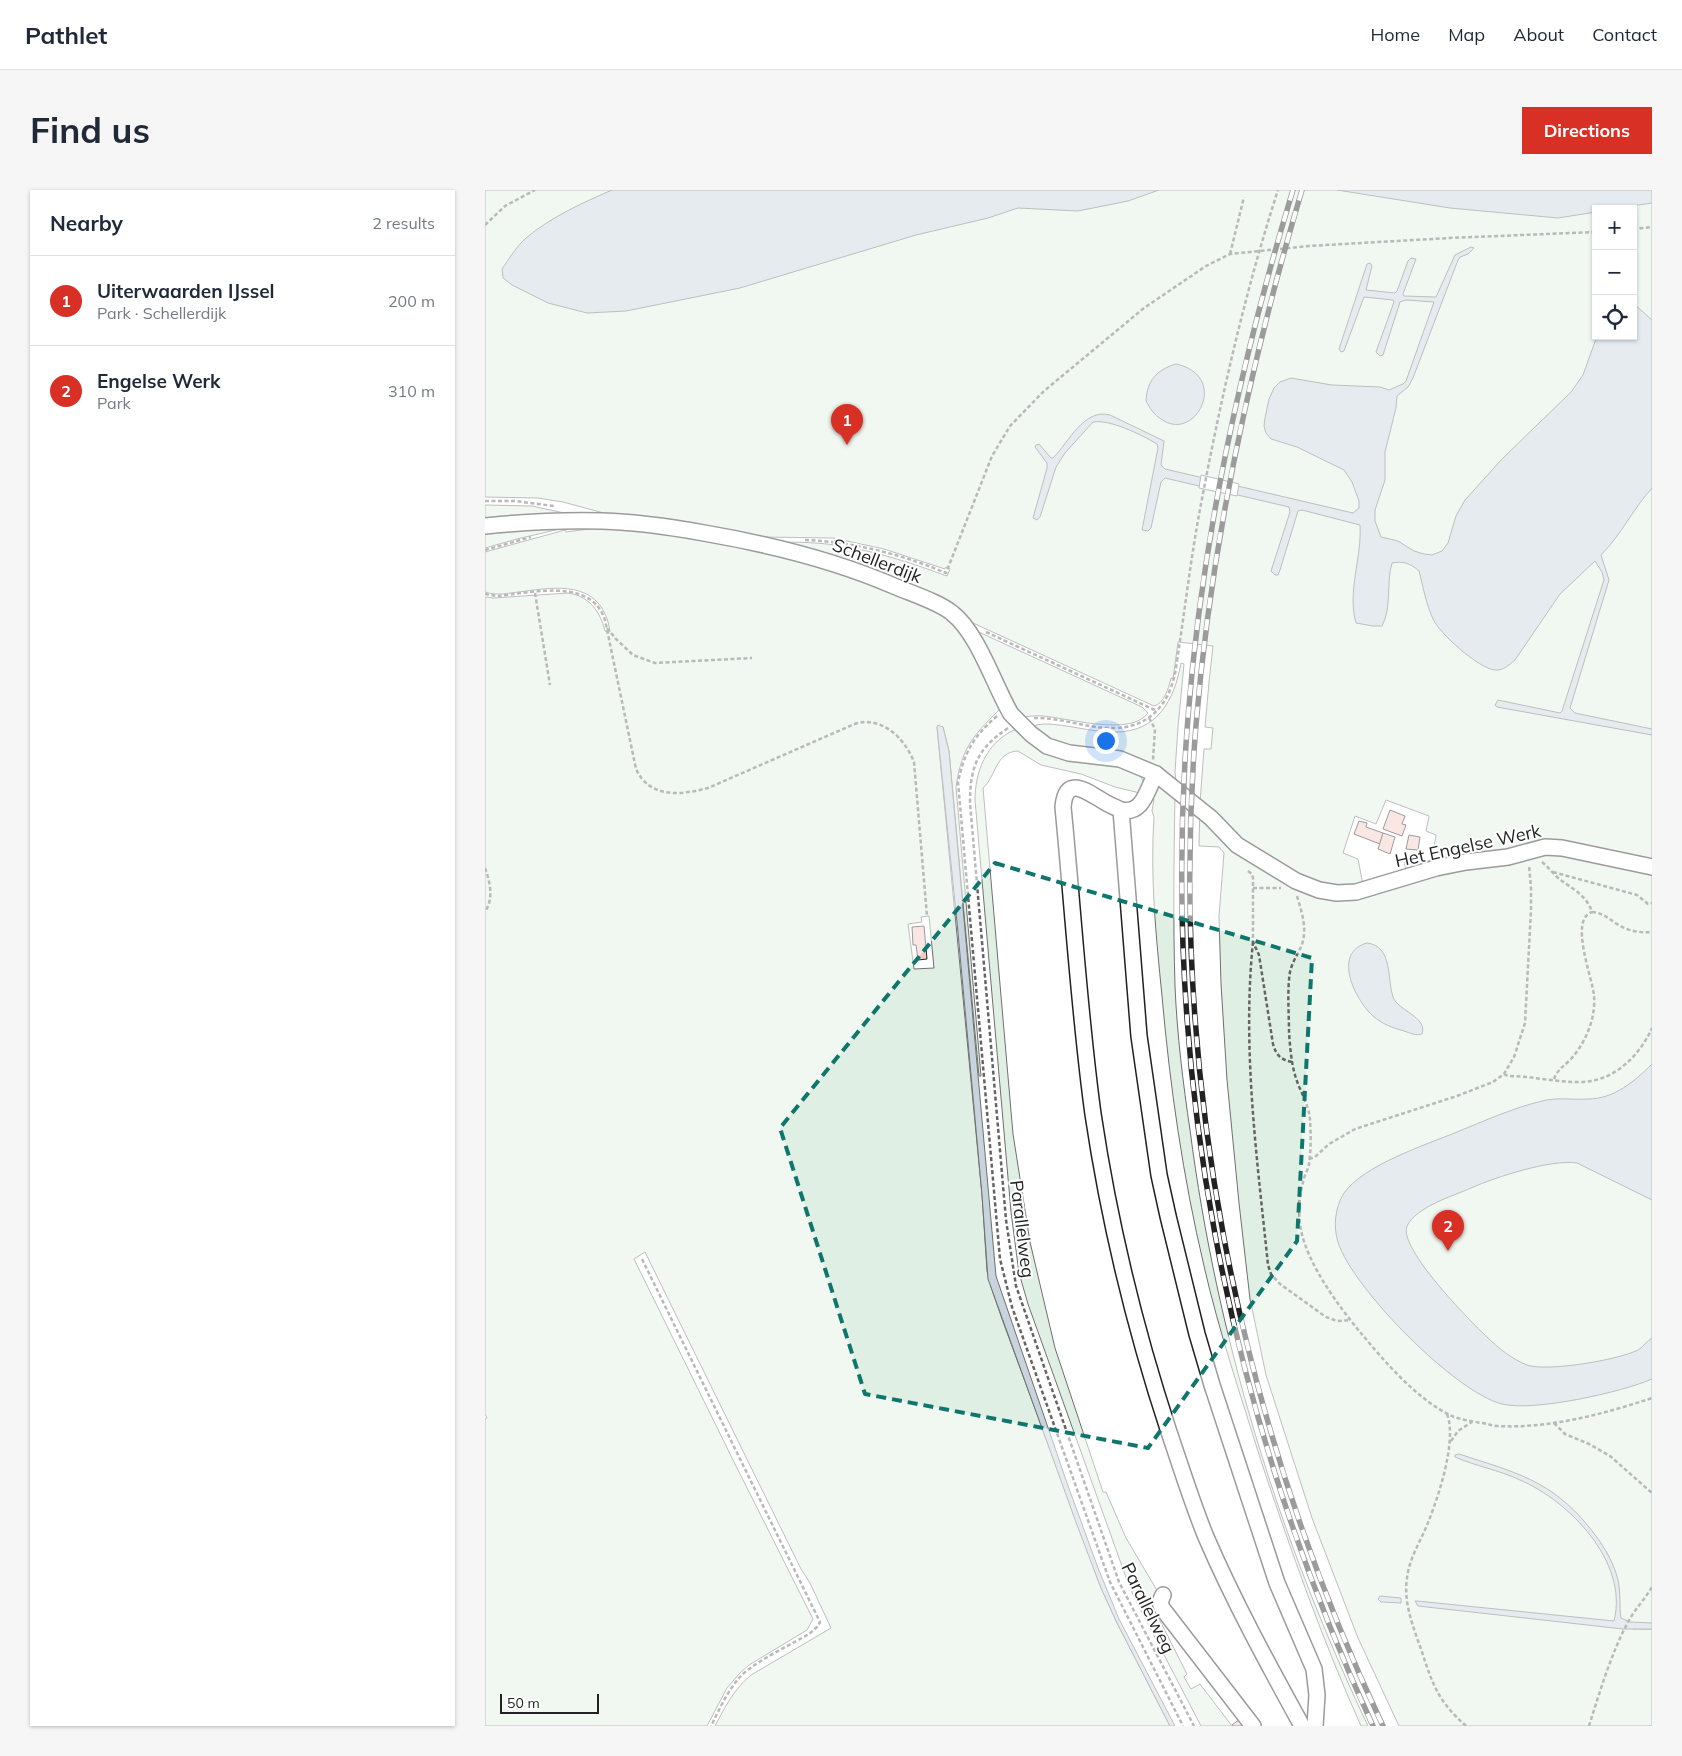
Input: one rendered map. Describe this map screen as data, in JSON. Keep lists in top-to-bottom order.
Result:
{
  "streets": {
    "street": ["Schellerdijk", "Het Engelse Werk"],
    "path": ["Parallelweg"]
  },
  "crossings": [
    ["Schellerdijk", "Het Engelse Werk"],
    ["Schellerdijk", "Parallelweg"]
  ],
  "scale_bar": "50 m",
  "page": {
    "header": "Pathlet",
    "nav": [
      "Home",
      "Map",
      "About",
      "Contact"
    ],
    "buttons": "Directions",
    "title": "Find us",
    "heading": ["Nearby", "2 results"],
    "map_buttons": ["+", "−"],
    "list": [
      {
        "mark": "1",
        "name": "Uiterwaarden IJssel",
        "note": "Park · Schellerdijk",
        "value": "200 m"
      },
      {
        "mark": "2",
        "name": "Engelse Werk",
        "note": "Park",
        "value": "310 m"
      }
    ],
    "pins": ["1", "2"],
    "scale": "50 m"
  }
}
